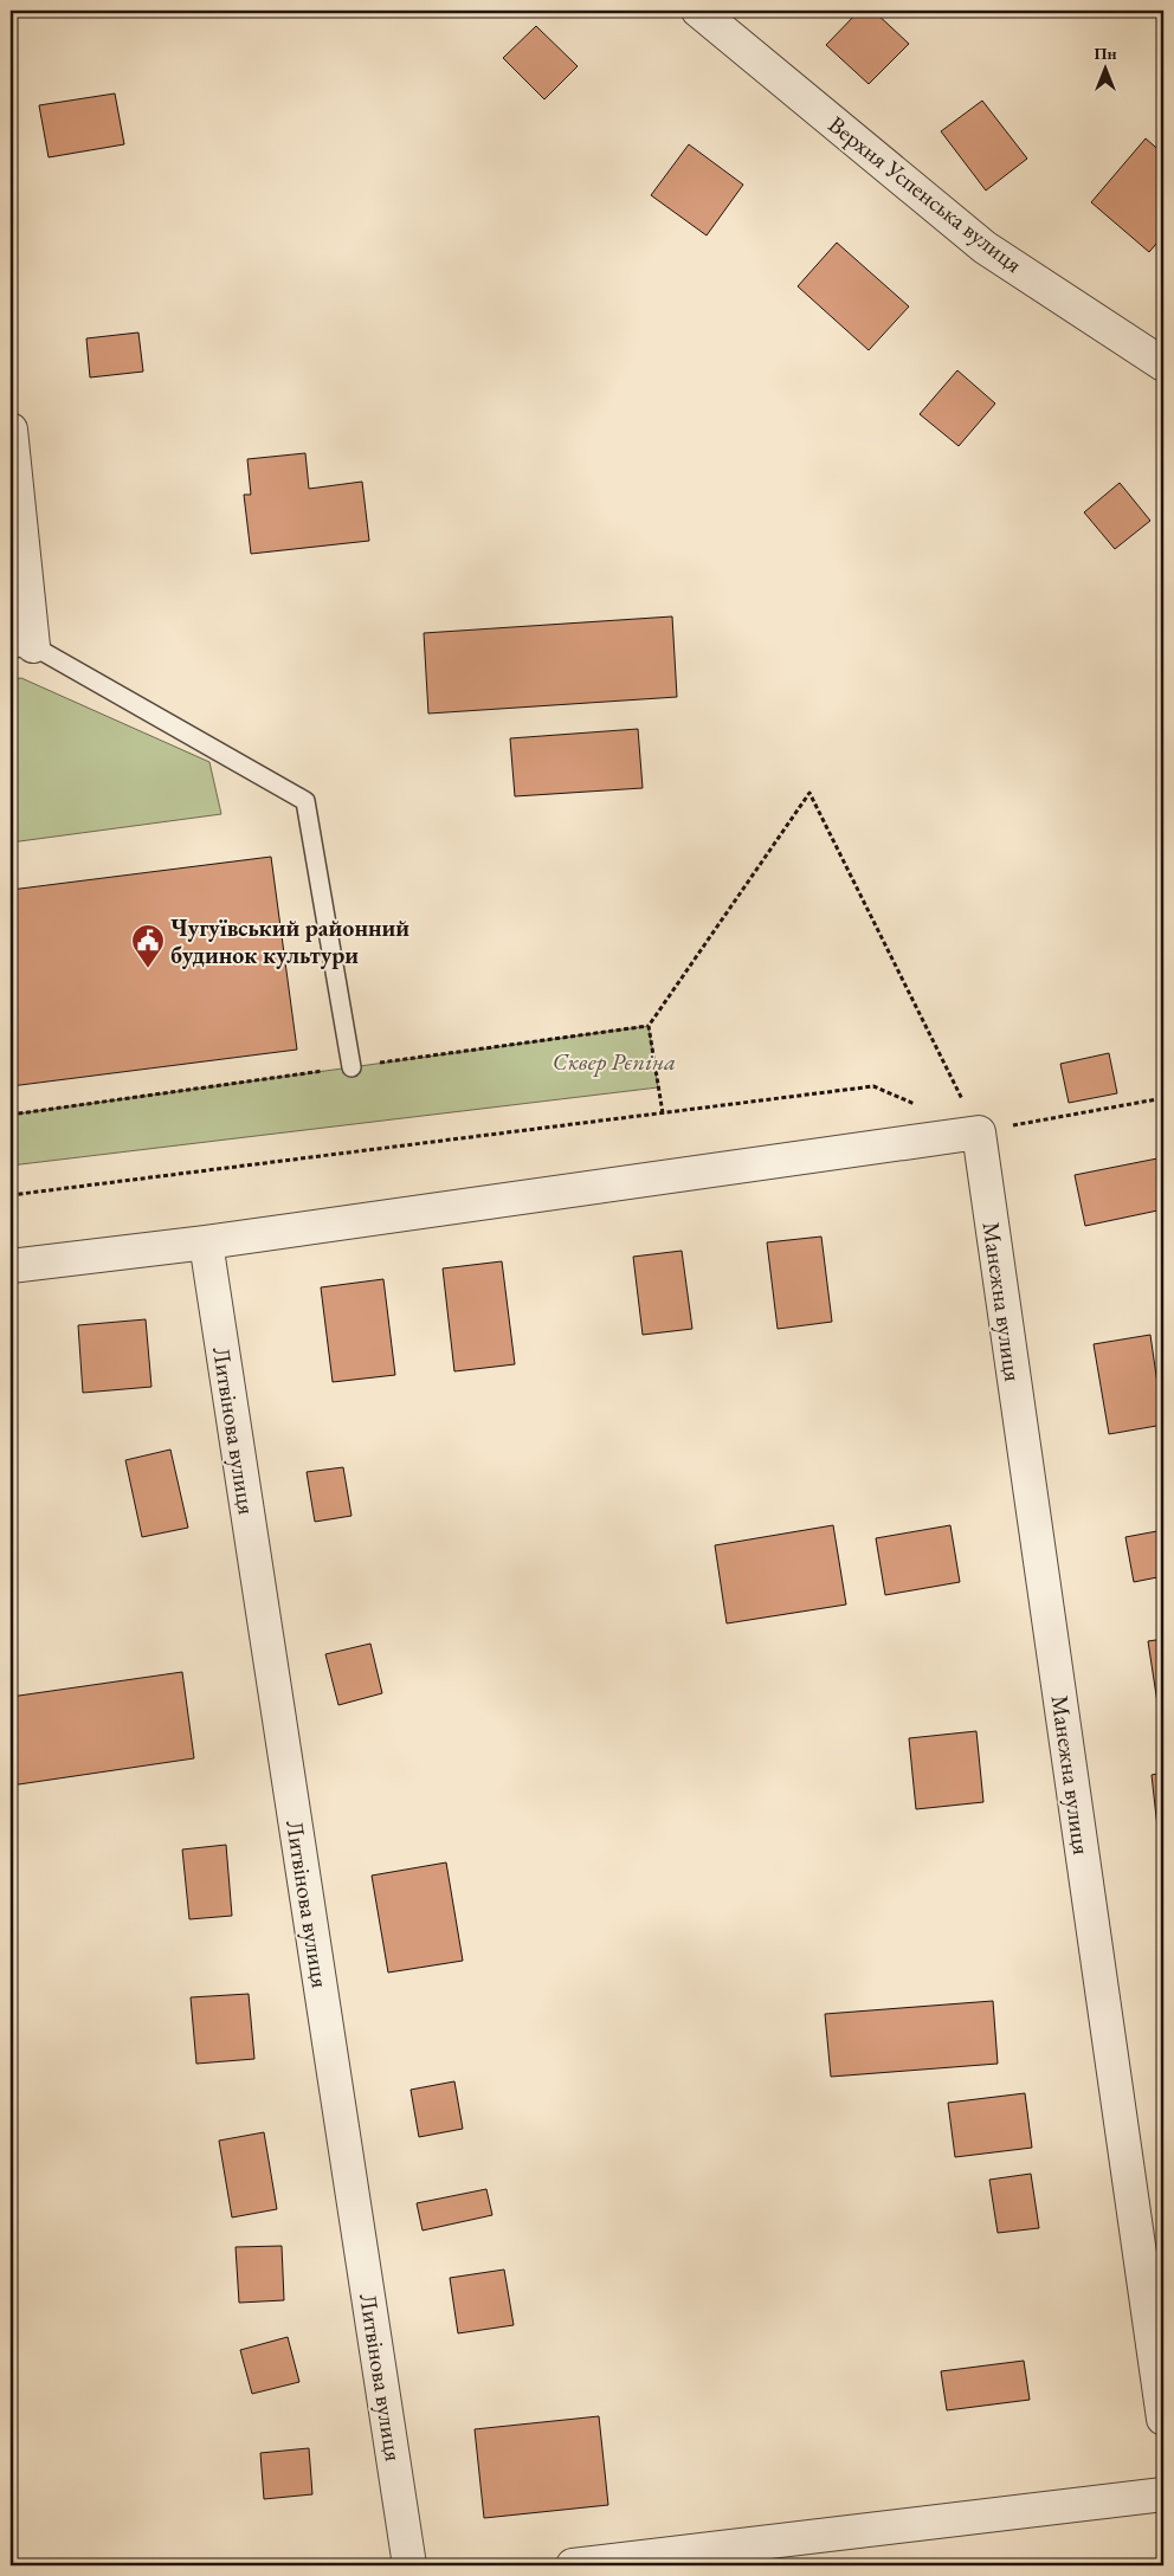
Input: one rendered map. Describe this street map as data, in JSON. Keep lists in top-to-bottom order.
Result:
{
  "streets": {
    "street": ["Верхня Успенська вулиця", "Манежна вулиця", "Литвінова вулиця"]
  },
  "parks": ["Сквер Рєпіна"],
  "places": {
    "public building": ["Чугуївський районний будинок культури"]
  },
  "north": "top"
}
